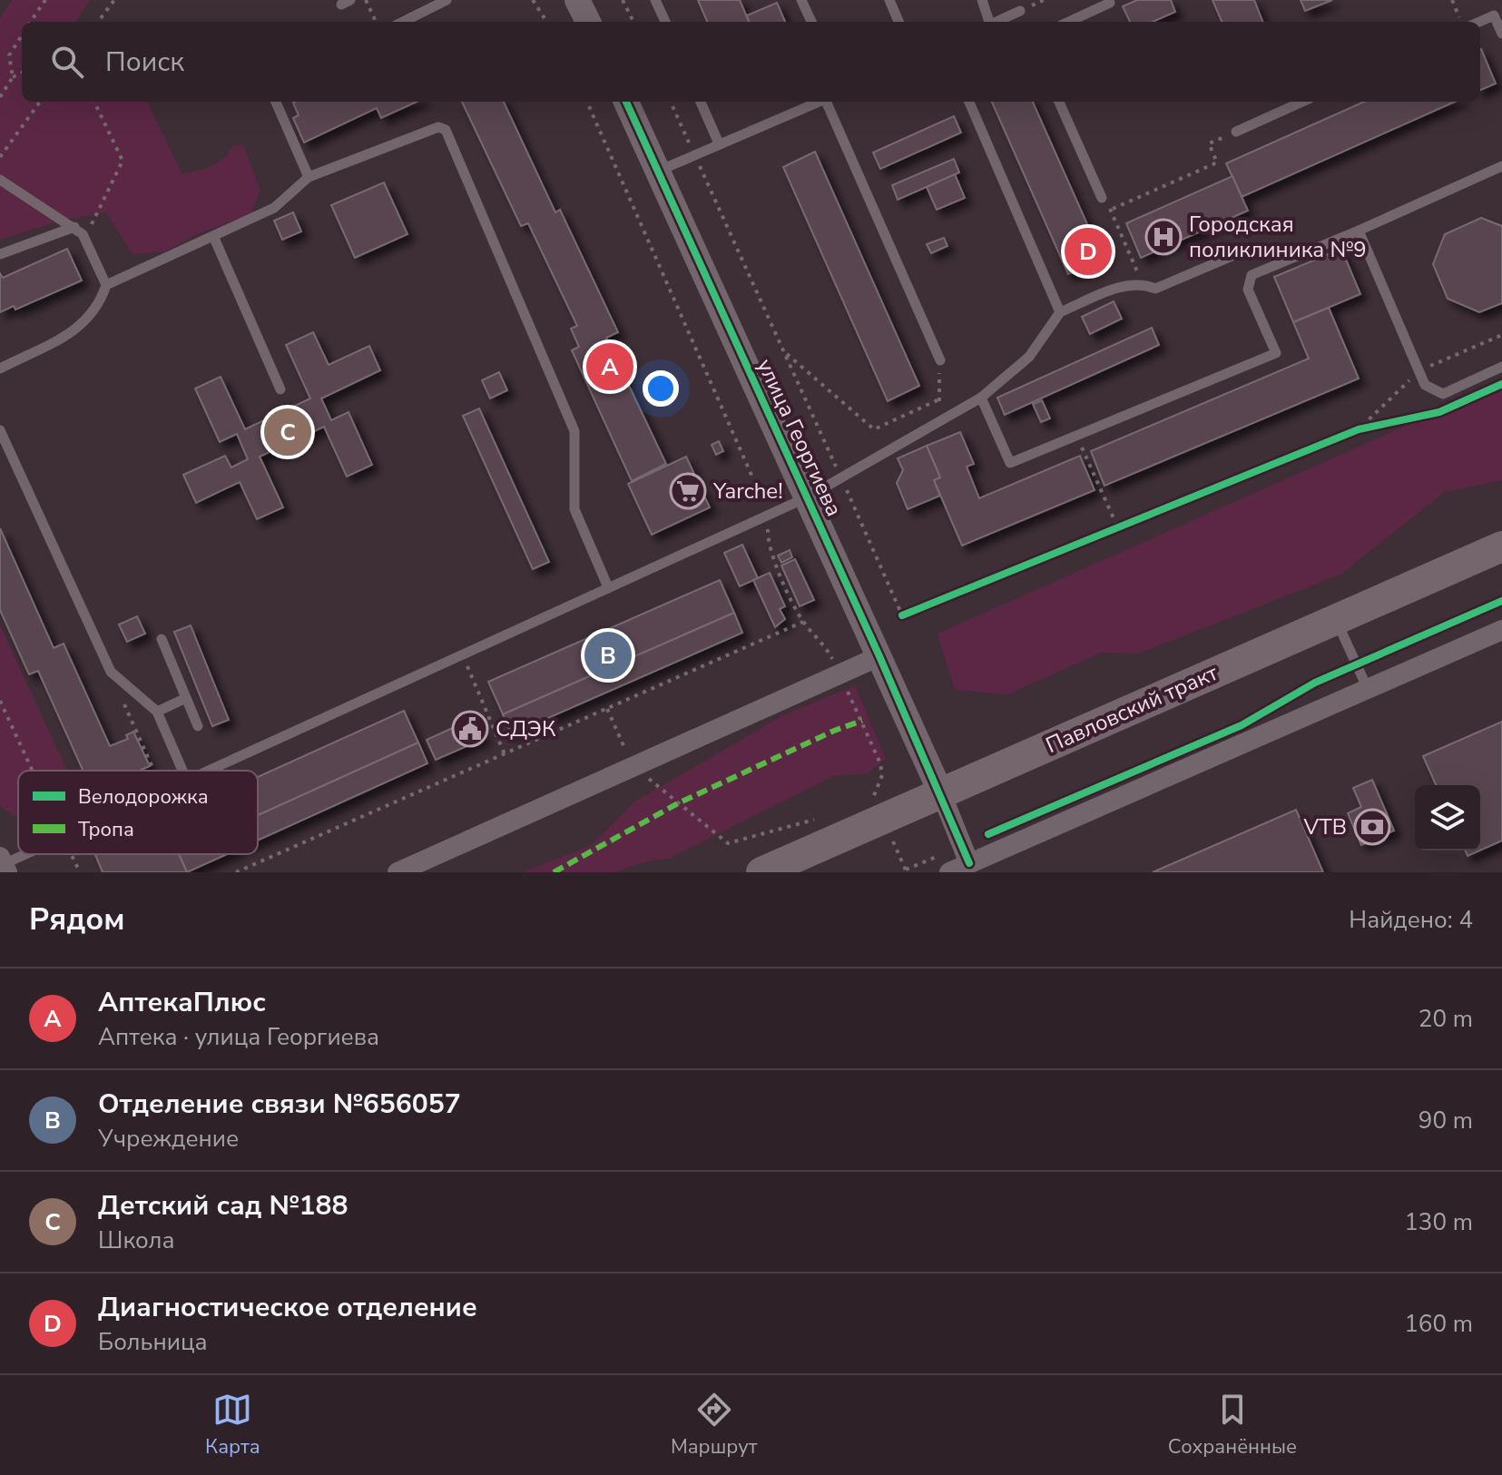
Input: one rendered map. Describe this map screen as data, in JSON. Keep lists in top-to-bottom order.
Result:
{
  "streets": {
    "main road": ["Павловский тракт"],
    "street": ["улица Георгиева"]
  },
  "crossings": [
    ["улица Георгиева", "Павловский тракт"]
  ],
  "places": {
    "hospital": ["Городская поликлиника №9"],
    "supermarket": ["Yarche!"],
    "public building": ["СДЭК"],
    "bank": ["VTB"]
  },
  "legend": ["Велодорожка", "Тропа"],
  "page": {
    "search": "Поиск",
    "pins": [
      "D",
      "A",
      "C",
      "B"
    ],
    "heading": ["Рядом", "Найдено: 4"],
    "list": [
      {
        "mark": "A",
        "name": "АптекаПлюс",
        "note": "Аптека · улица Георгиева",
        "value": "20 m"
      },
      {
        "mark": "B",
        "name": "Отделение связи №656057",
        "note": "Учреждение",
        "value": "90 m"
      },
      {
        "mark": "C",
        "name": "Детский сад №188",
        "note": "Школа",
        "value": "130 m"
      },
      {
        "mark": "D",
        "name": "Диагностическое отделение",
        "note": "Больница",
        "value": "160 m"
      }
    ],
    "nav": ["Карта", "Маршрут", "Сохранённые"]
  }
}
